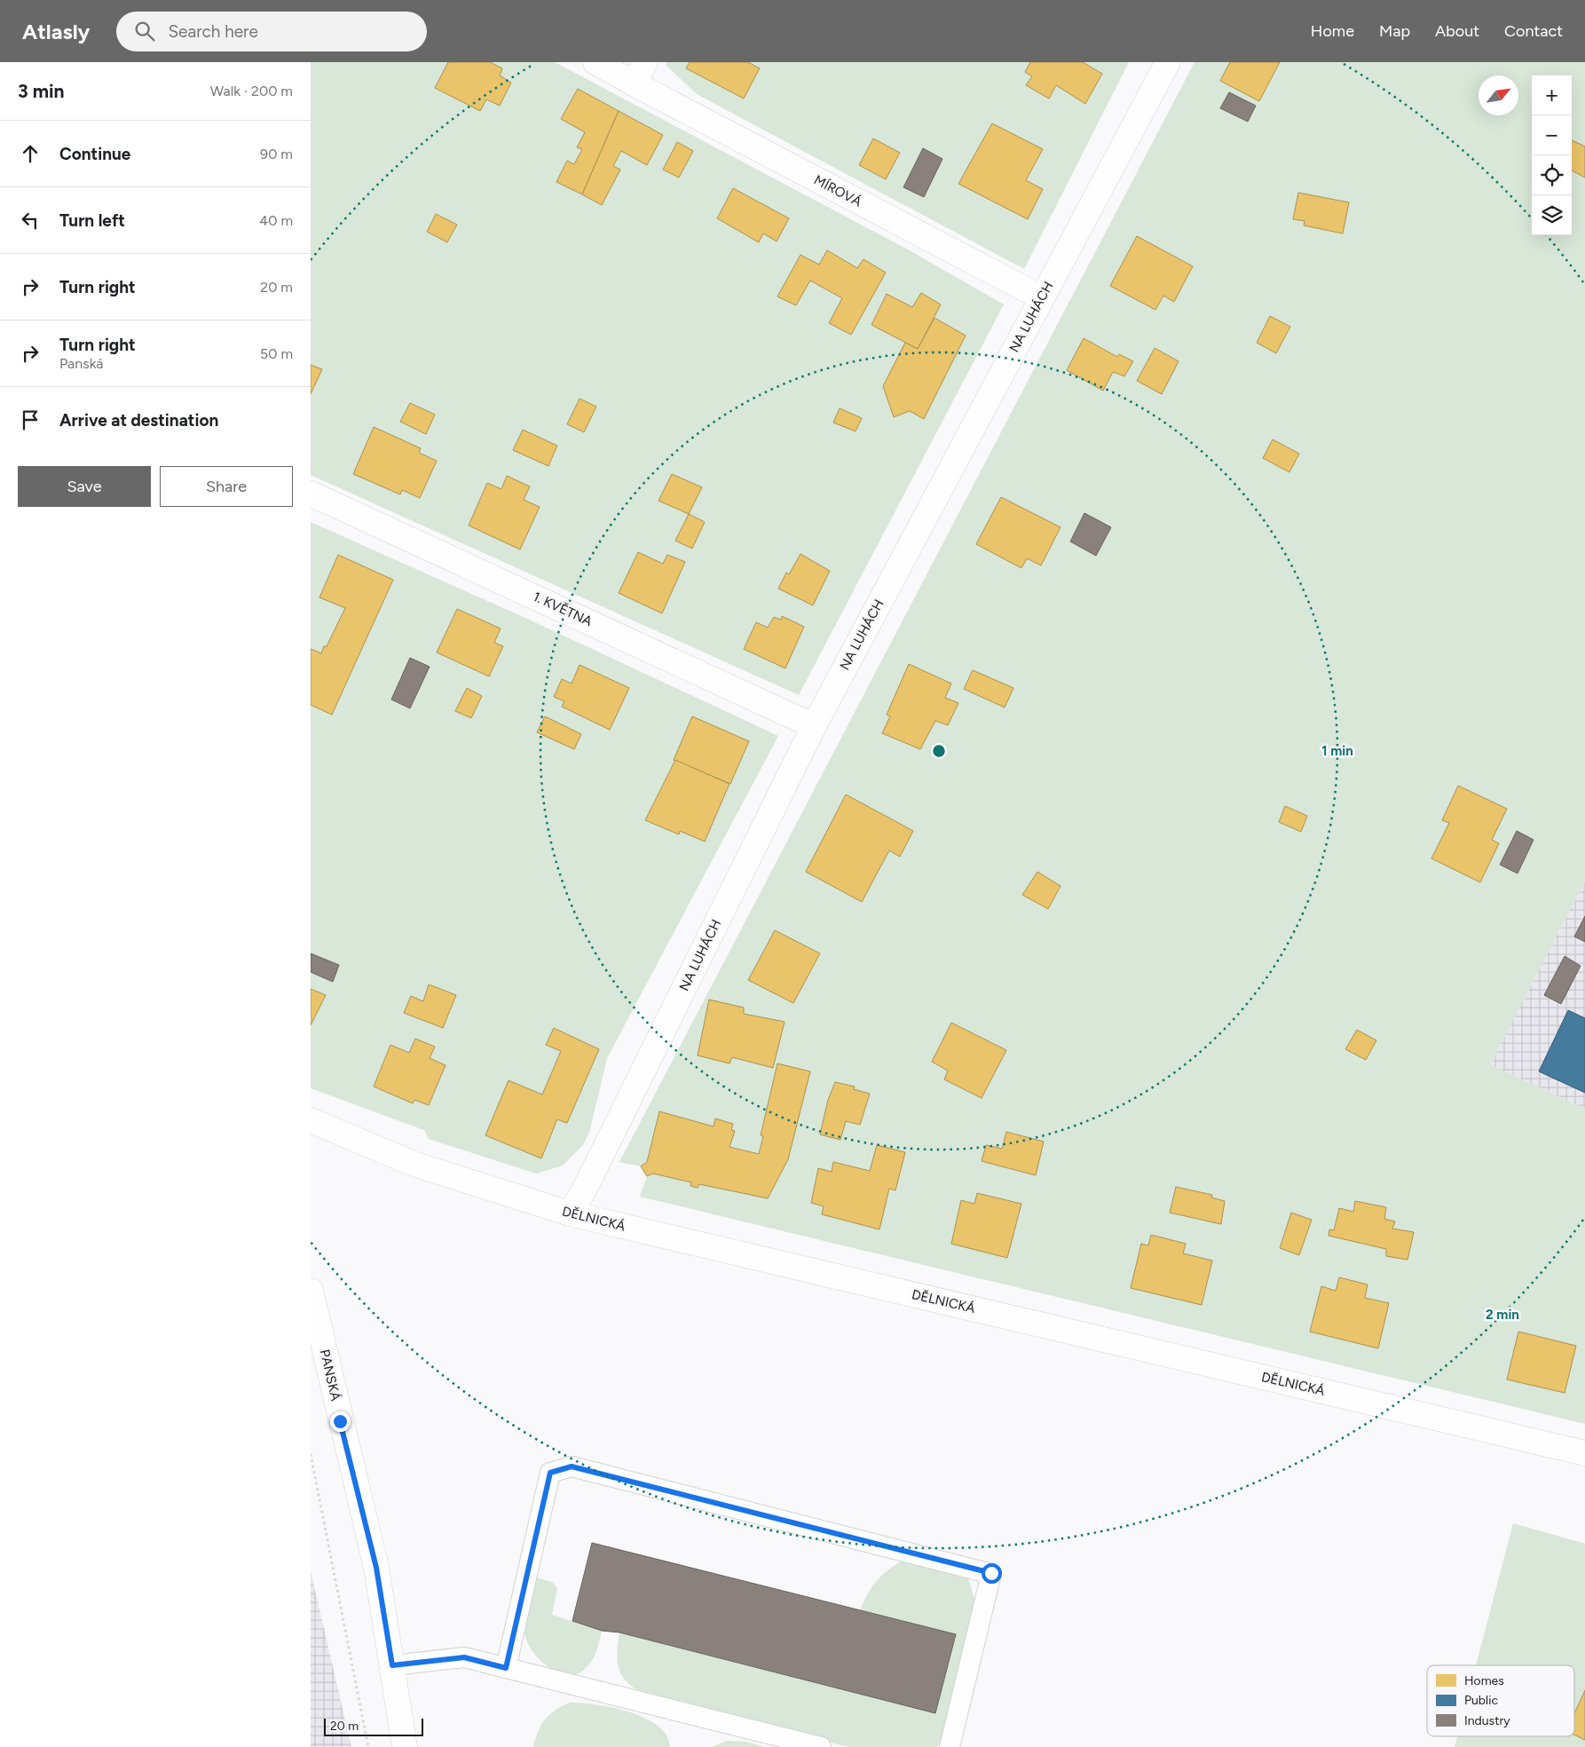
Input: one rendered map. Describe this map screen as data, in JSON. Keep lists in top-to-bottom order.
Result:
{
  "streets": {
    "street": [
      "MÍROVÁ",
      "NA LUHÁCH",
      "1. KVĚTNA",
      "DĚLNICKÁ",
      "PANSKÁ"
    ]
  },
  "crossings": [
    ["MÍROVÁ", "NA LUHÁCH"],
    ["NA LUHÁCH", "1. KVĚTNA"],
    ["NA LUHÁCH", "DĚLNICKÁ"]
  ],
  "legend": ["Homes", "Public", "Industry"],
  "scale_bar": "20 m",
  "north": "top right",
  "page": {
    "header": "Atlasly",
    "search": "Search here",
    "nav": [
      "Home",
      "Map",
      "About",
      "Contact"
    ],
    "heading": ["3 min", "Walk · 200 m"],
    "map_buttons": ["+", "−"],
    "list": [
      ["Continue", "90 m"],
      ["Turn left", "40 m"],
      ["Turn right", "20 m"],
      ["Turn right", "Panská", "50 m"],
      "Arrive at destination"
    ],
    "buttons": ["Save", "Share"],
    "scale": "20 m"
  },
  "rings": ["1 min", "2 min"]
}
